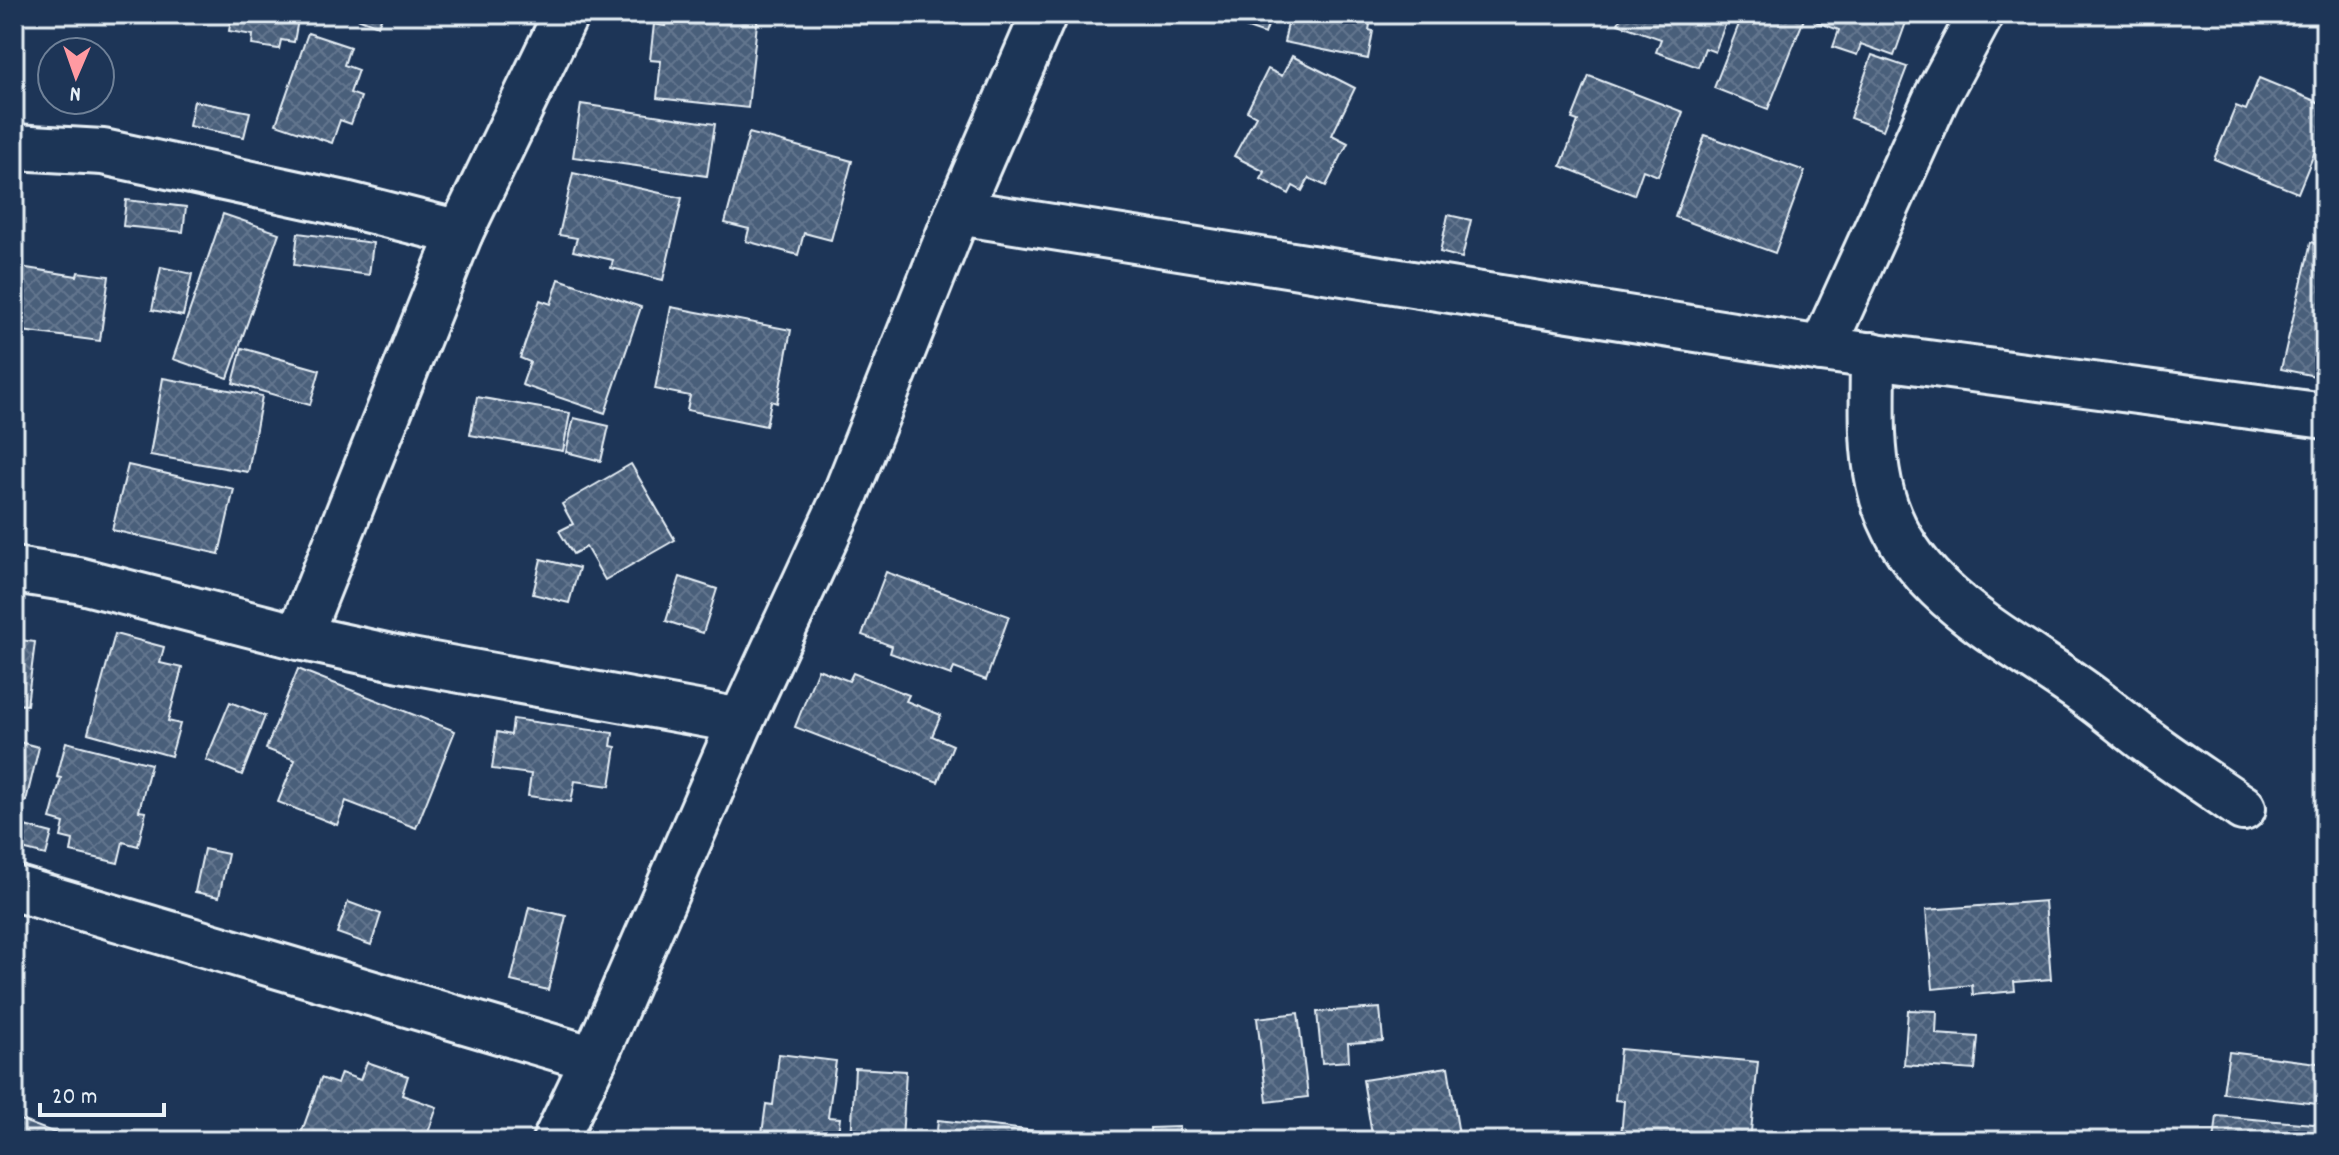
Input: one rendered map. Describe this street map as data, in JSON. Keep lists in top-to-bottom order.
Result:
{
  "scale_bar": "20 m",
  "north": "bottom"
}
